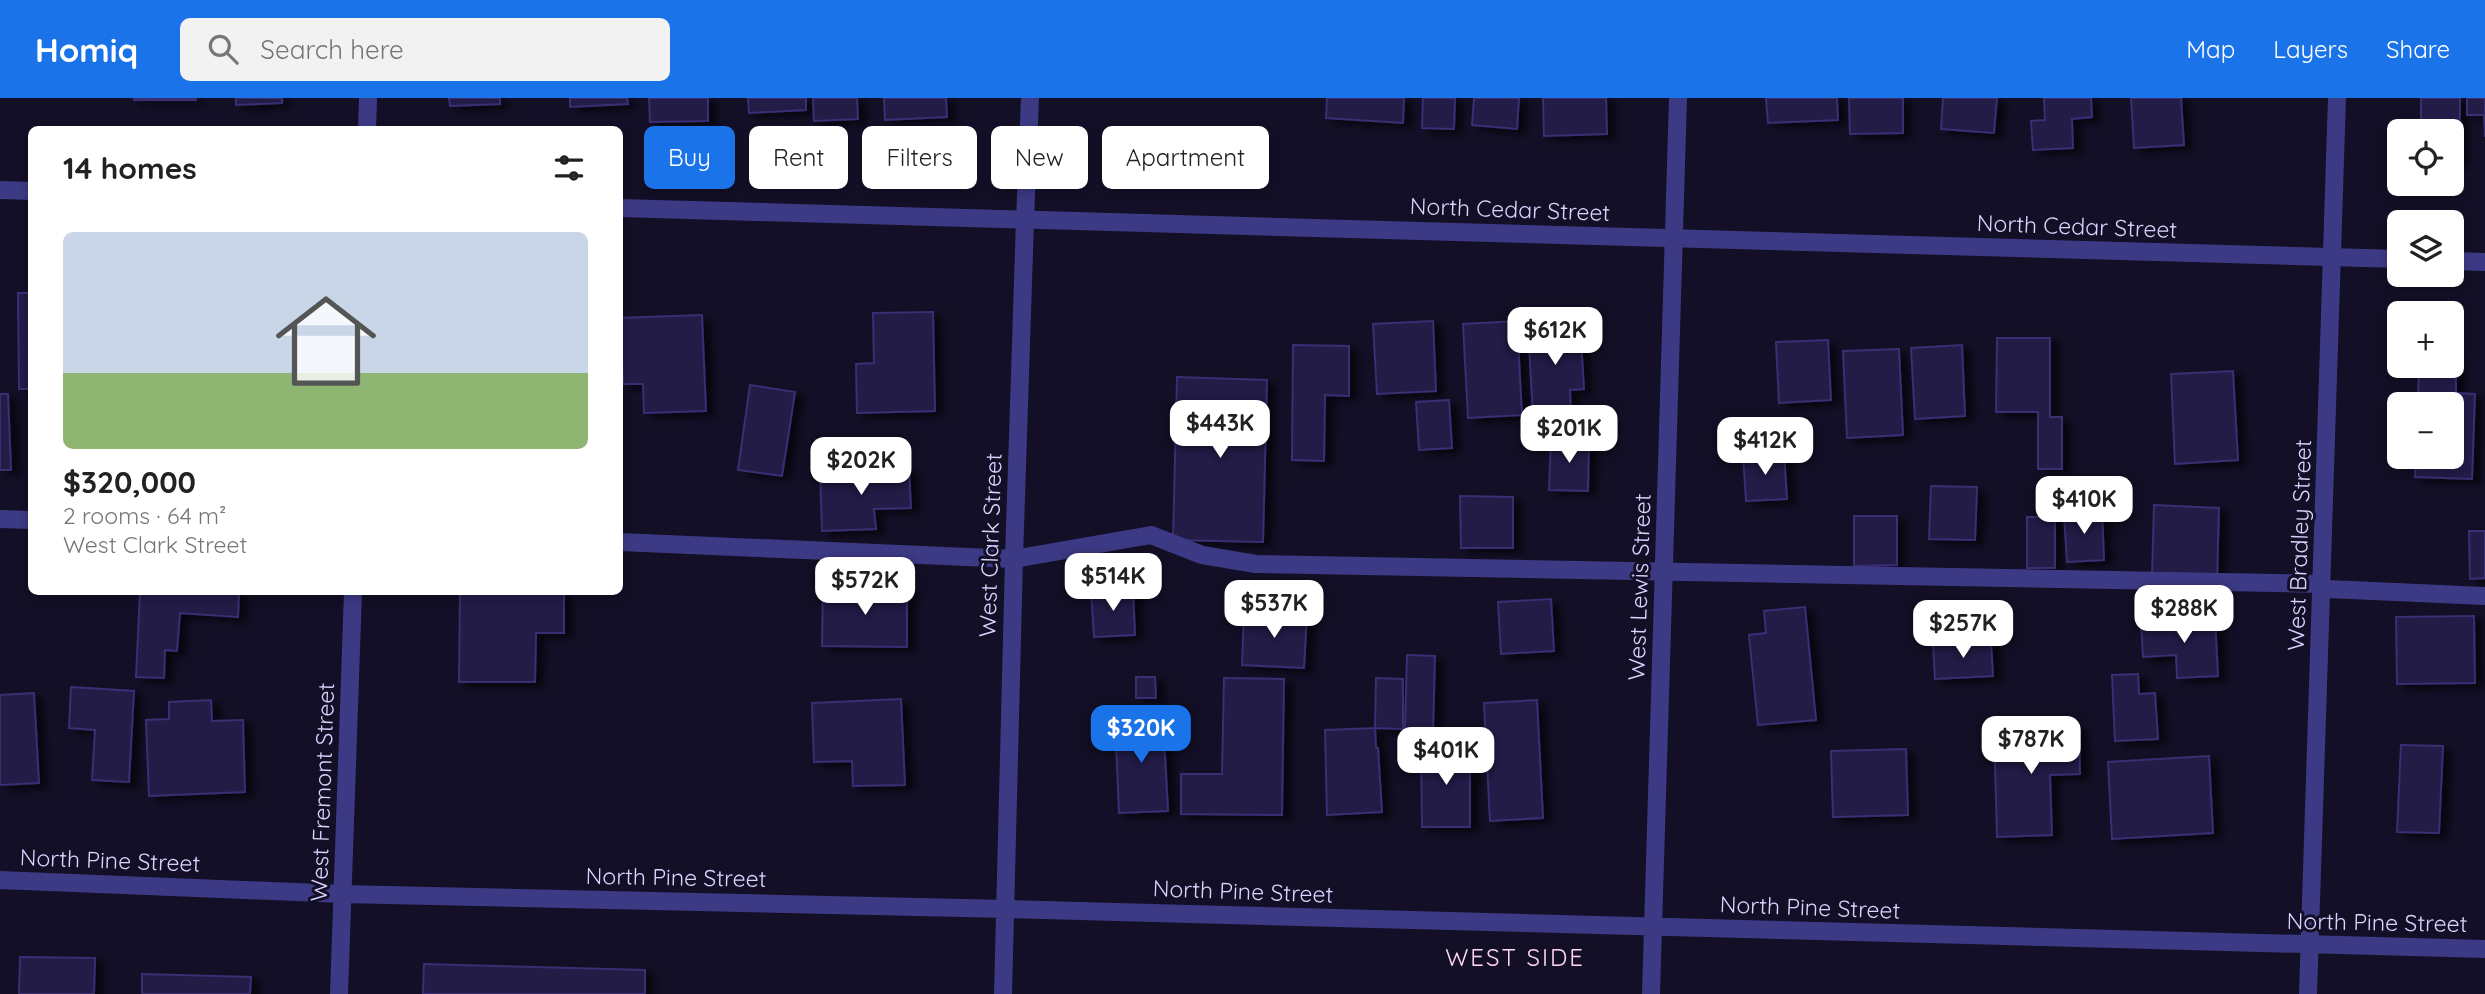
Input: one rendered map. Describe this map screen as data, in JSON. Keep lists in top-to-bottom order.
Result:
{
  "streets": {
    "street": [
      "North Cedar Street",
      "West Clark Street",
      "West Bradley Street",
      "West Lewis Street",
      "West Fremont Street",
      "North Pine Street"
    ]
  },
  "crossings": [
    ["North Cedar Street", "West Clark Street"],
    ["North Cedar Street", "West Bradley Street"],
    ["North Cedar Street", "West Lewis Street"],
    ["West Clark Street", "North Pine Street"],
    ["West Bradley Street", "North Pine Street"],
    ["West Lewis Street", "North Pine Street"],
    ["West Fremont Street", "North Pine Street"]
  ],
  "districts": ["WEST SIDE"],
  "page": {
    "header": "Homiq",
    "search": "Search here",
    "nav": ["Map", "Layers", "Share"],
    "map_buttons": ["+", "−"],
    "chip": [
      "Buy",
      "Rent",
      "Filters",
      "New",
      "Apartment"
    ],
    "heading": "14 homes",
    "list": [
      {
        "name": "$320,000",
        "note": "2 rooms · 64 m² · West Clark Street"
      }
    ],
    "price": [
      "$612K",
      "$443K",
      "$201K",
      "$412K",
      "$202K",
      "$410K",
      "$514K",
      "$572K",
      "$537K",
      "$288K",
      "$257K",
      "$320K",
      "$787K",
      "$401K"
    ]
  }
}
